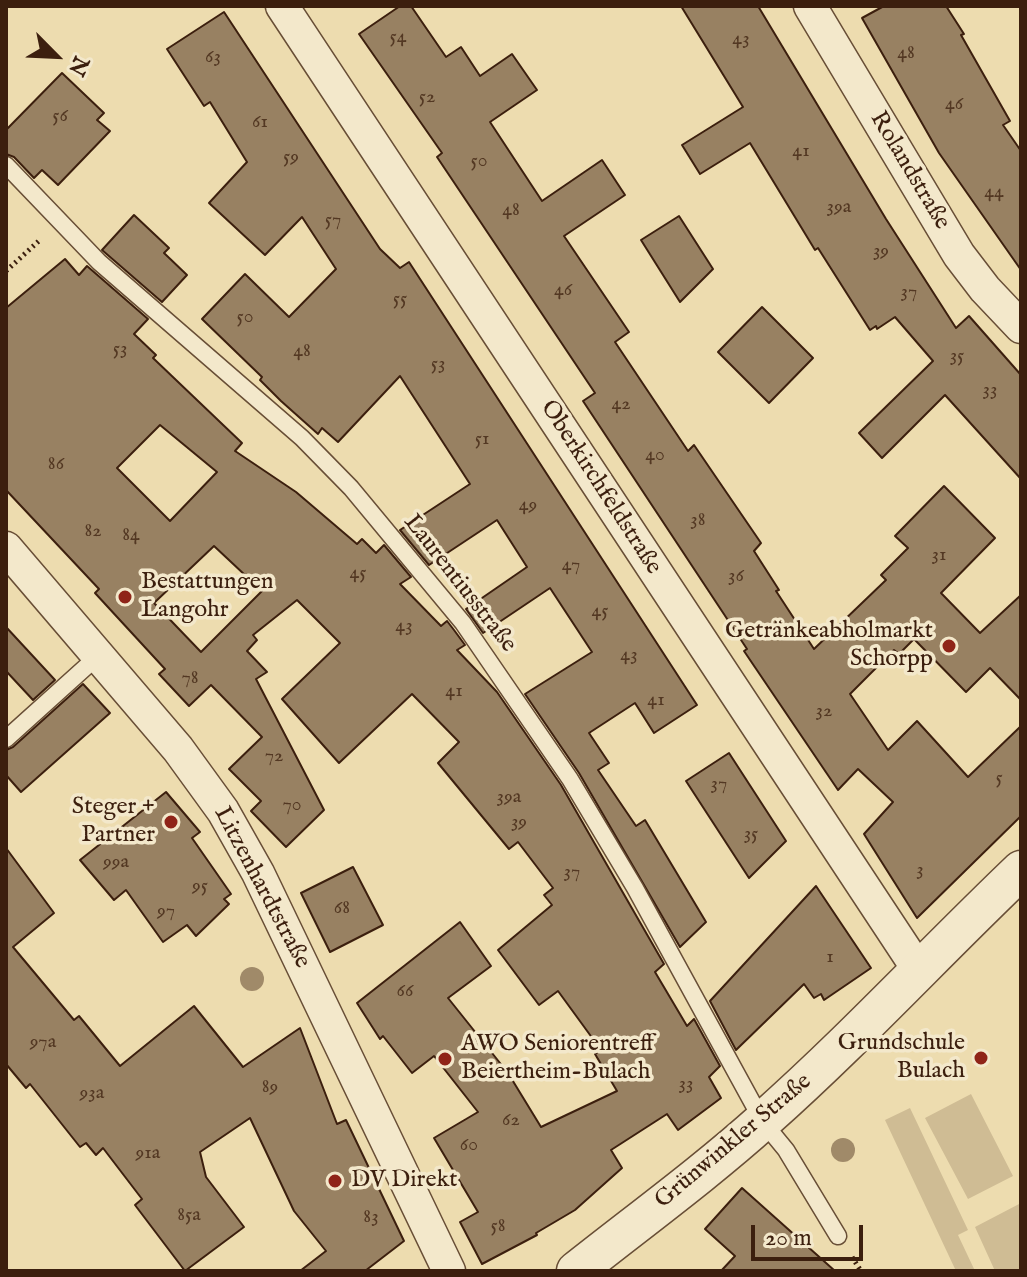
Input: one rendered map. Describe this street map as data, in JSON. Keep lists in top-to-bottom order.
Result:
{
  "streets": {
    "street": [
      "Rolandstraße",
      "Oberkirchfeldstraße",
      "Litzenhardtstraße",
      "Grünwinkler Straße"
    ],
    "lane": ["Laurentiusstraße"]
  },
  "crossings": [
    ["Oberkirchfeldstraße", "Grünwinkler Straße"],
    ["Laurentiusstraße", "Grünwinkler Straße"]
  ],
  "places": [
    "Bestattungen Langohr",
    "Getränkeabholmarkt Schorpp",
    "Steger + Partner",
    "Grundschule Bulach",
    "AWO Seniorentreff Beiertheim-Bulach",
    "DV Direkt"
  ],
  "house_numbers": [
    "54",
    "43",
    "48",
    "63",
    "52",
    "46",
    "56",
    "61",
    "41",
    "59",
    "50",
    "44",
    "39a",
    "48",
    "57",
    "39",
    "46",
    "37",
    "55",
    "50",
    "53",
    "48",
    "35",
    "53",
    "33",
    "42",
    "51",
    "40",
    "86",
    "49",
    "38",
    "82",
    "84",
    "31",
    "47",
    "45",
    "36",
    "45",
    "43",
    "43",
    "78",
    "41",
    "41",
    "32",
    "72",
    "5",
    "37",
    "39a",
    "70",
    "39",
    "35",
    "99a",
    "3",
    "37",
    "95",
    "68",
    "97",
    "1",
    "66",
    "97a",
    "33",
    "89",
    "93a",
    "62",
    "60",
    "91a",
    "85a",
    "83",
    "58"
  ],
  "scale_bar": "20 m",
  "north": "bottom right"
}
